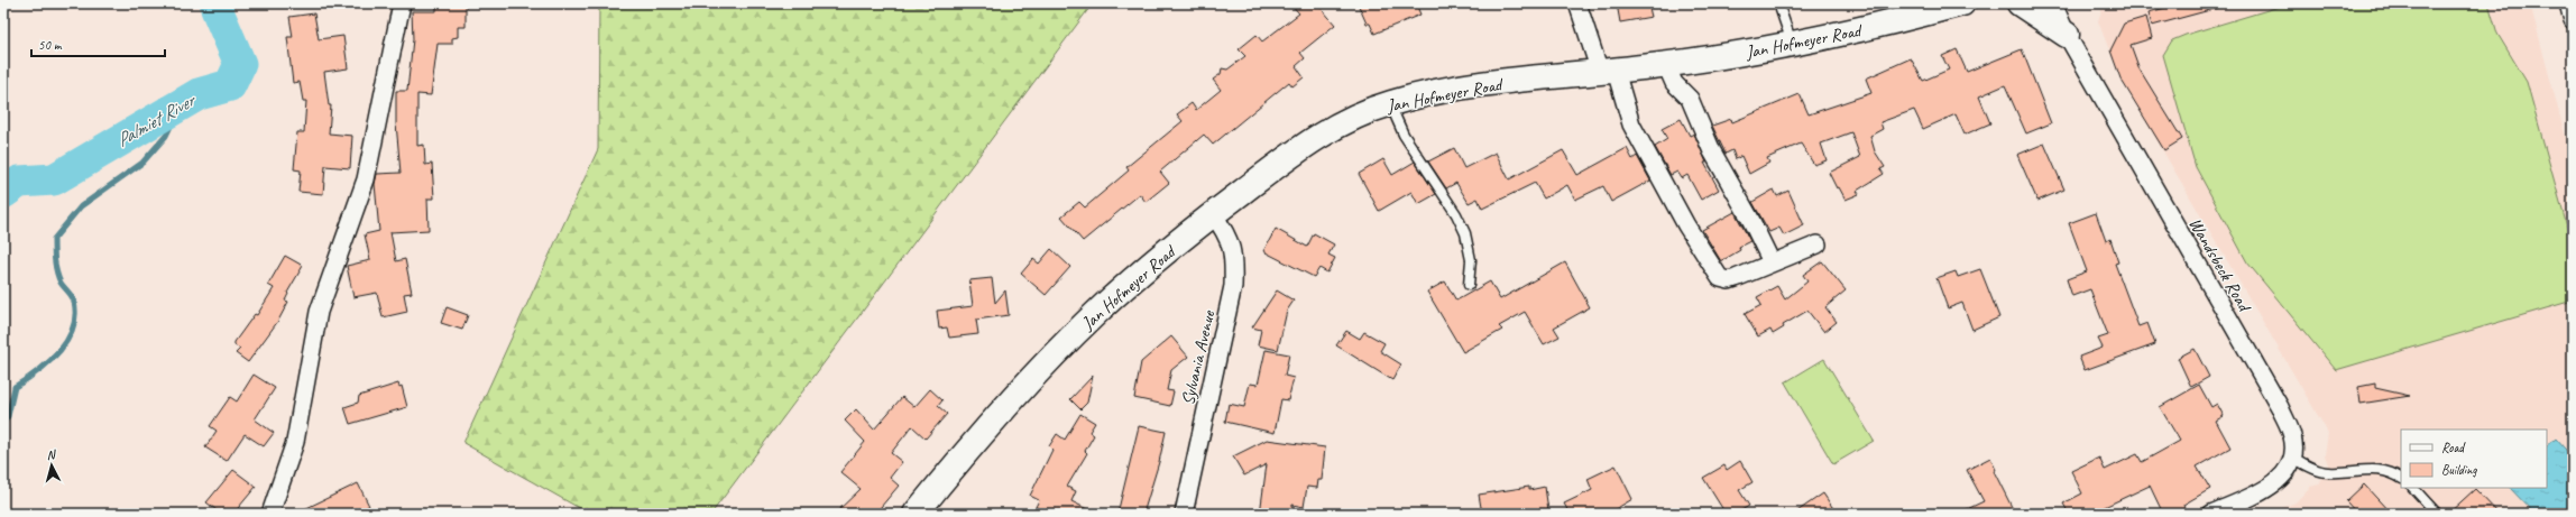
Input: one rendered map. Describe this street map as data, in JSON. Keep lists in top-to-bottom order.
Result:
{
  "streets": {
    "street": ["Jan Hofmeyer Road", "Wandsbeck Road", "Sylvania Avenue"]
  },
  "crossings": [
    ["Jan Hofmeyer Road", "Sylvania Avenue"]
  ],
  "water": ["Palmiet River"],
  "legend": ["Road", "Building"],
  "scale_bar": "50 m",
  "north": "top"
}
